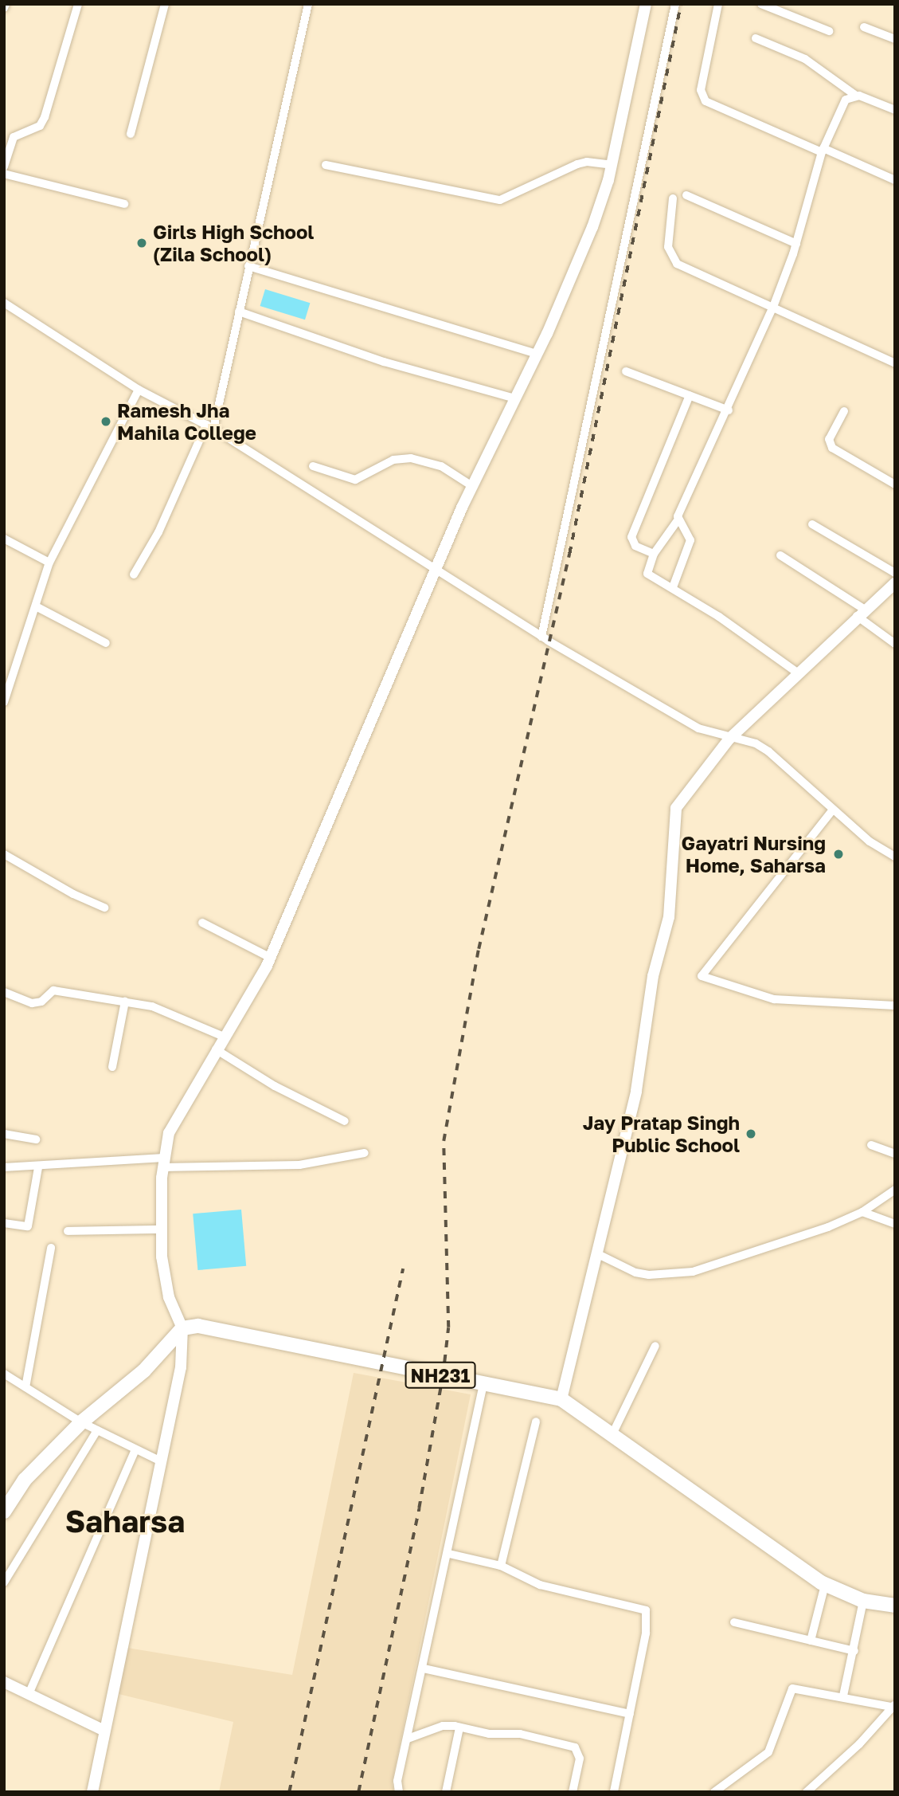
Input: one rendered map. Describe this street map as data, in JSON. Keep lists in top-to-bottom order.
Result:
{
  "streets": {
    "highway": ["NH231"]
  },
  "districts": ["Saharsa"],
  "places": [
    "Girls High School (Zila School)",
    "Ramesh Jha Mahila College",
    "Gayatri Nursing Home, Saharsa",
    "Jay Pratap Singh Public School"
  ]
}
